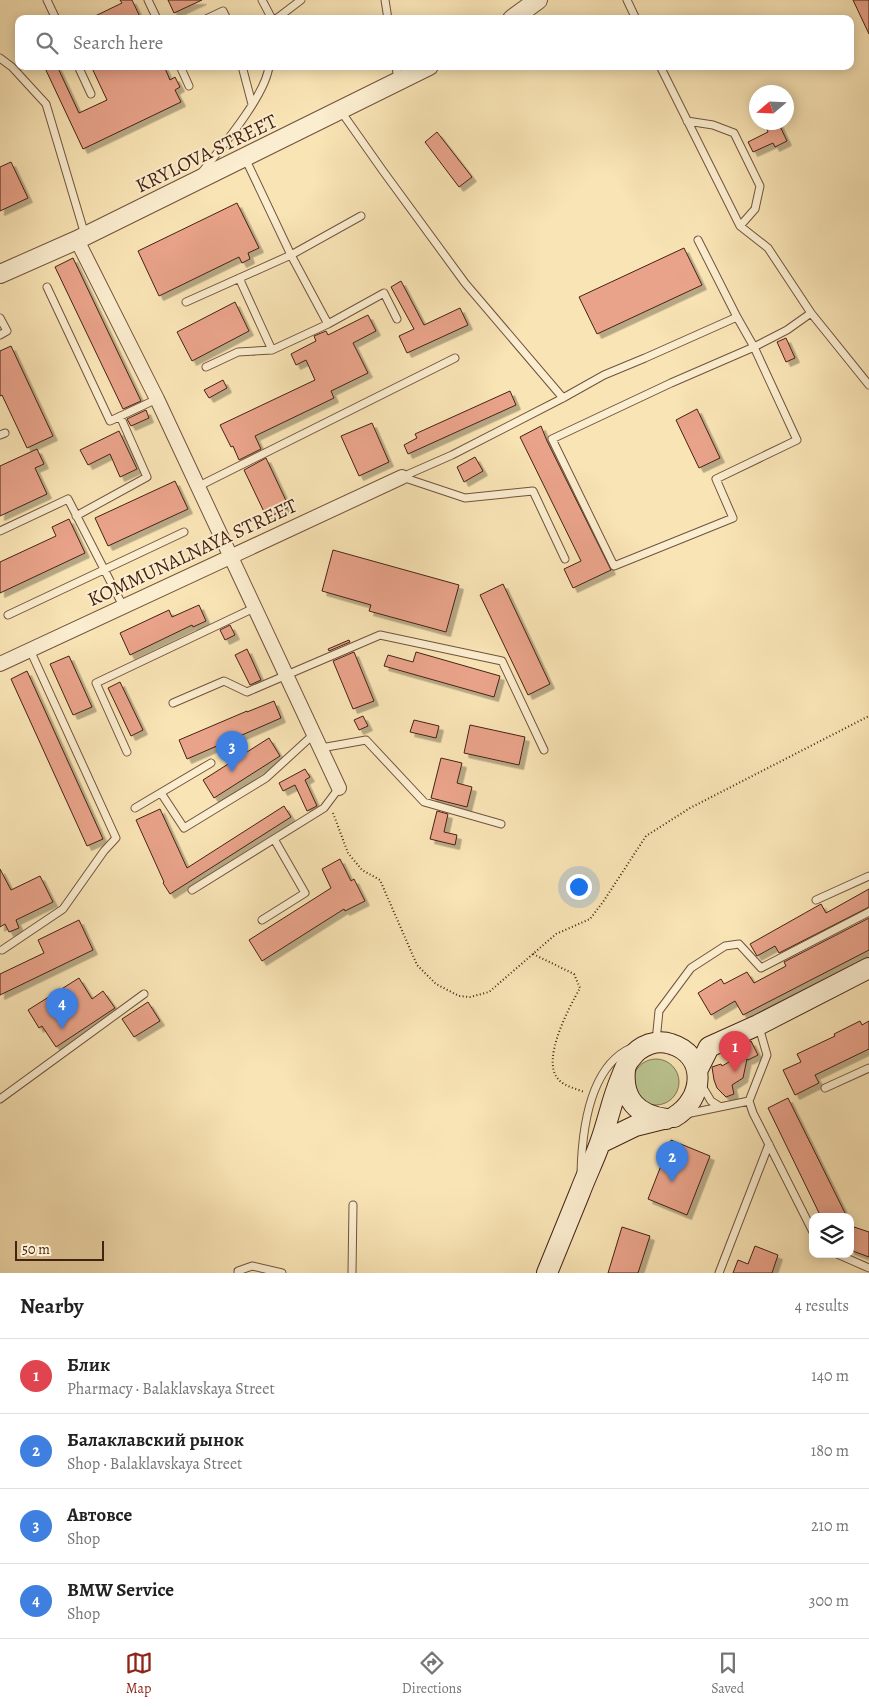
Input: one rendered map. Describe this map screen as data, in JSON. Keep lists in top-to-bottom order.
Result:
{
  "streets": {
    "street": ["KRYLOVA STREET", "KOMMUNALNAYA STREET"]
  },
  "scale_bar": "50 m",
  "north": "left",
  "page": {
    "search": "Search here",
    "pins": [
      "3",
      "4",
      "1",
      "2"
    ],
    "scale": "50 m",
    "heading": ["Nearby", "4 results"],
    "list": [
      {
        "mark": "1",
        "name": "Блик",
        "note": "Pharmacy · Balaklavskaya Street",
        "value": "140 m"
      },
      {
        "mark": "2",
        "name": "Балаклавский рынок",
        "note": "Shop · Balaklavskaya Street",
        "value": "180 m"
      },
      {
        "mark": "3",
        "name": "Автовсе",
        "note": "Shop",
        "value": "210 m"
      },
      {
        "mark": "4",
        "name": "BMW Service",
        "note": "Shop",
        "value": "300 m"
      }
    ],
    "nav": ["Map", "Directions", "Saved"]
  }
}
